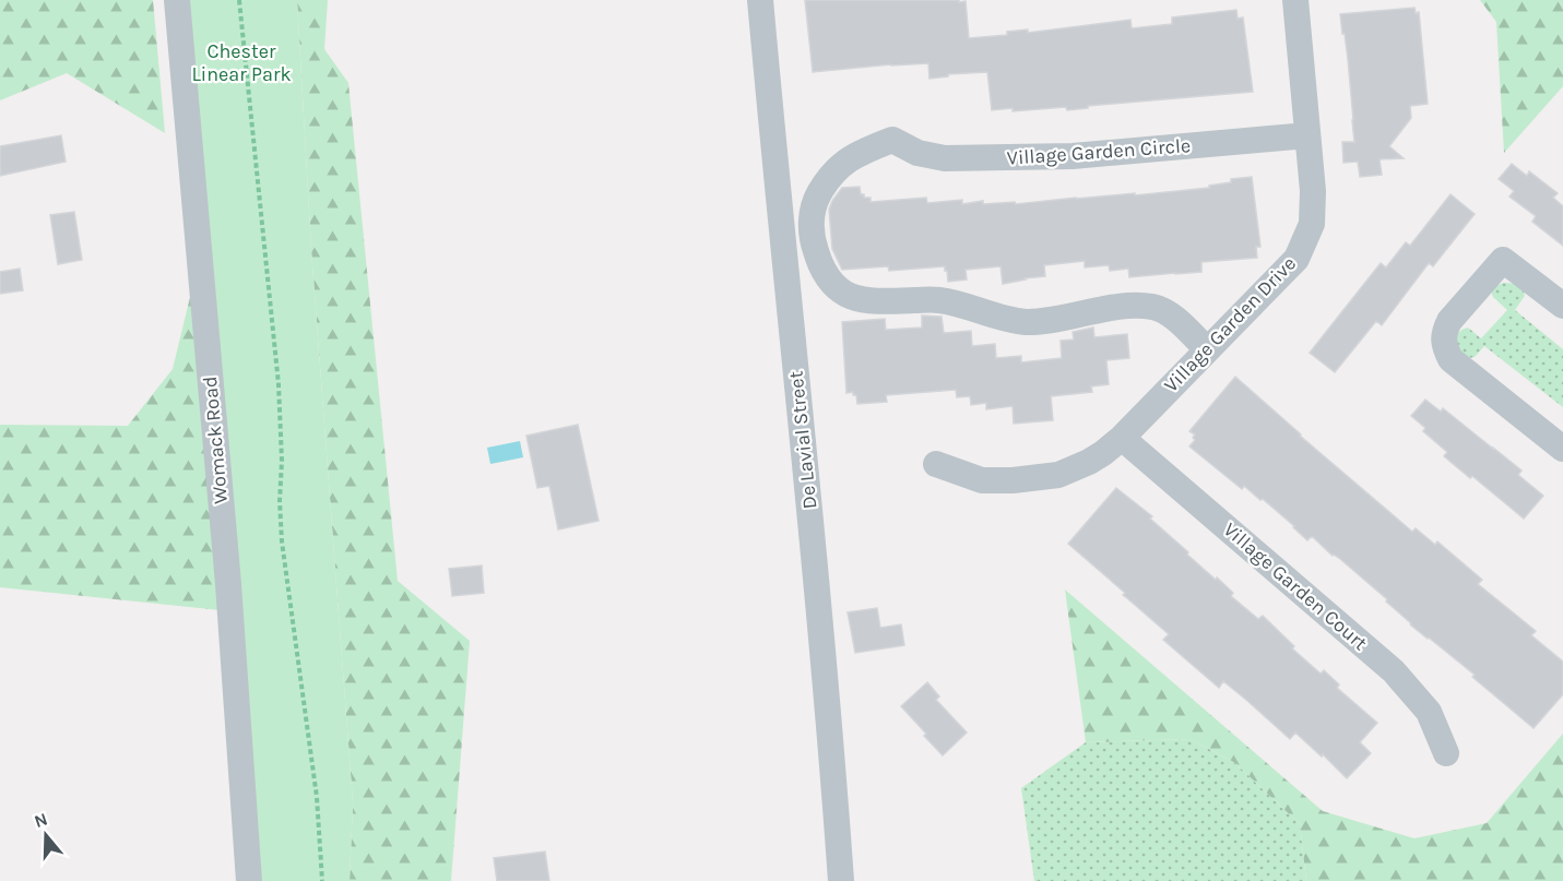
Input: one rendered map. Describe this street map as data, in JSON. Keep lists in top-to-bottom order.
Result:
{
  "streets": {
    "street": [
      "Village Garden Circle",
      "Village Garden Drive",
      "Womack Road",
      "De Lavial Street",
      "Village Garden Court"
    ]
  },
  "crossings": [
    ["Village Garden Circle", "Village Garden Drive"],
    ["Village Garden Drive", "Village Garden Court"]
  ],
  "parks": ["Chester Linear Park"],
  "north": "top"
}
